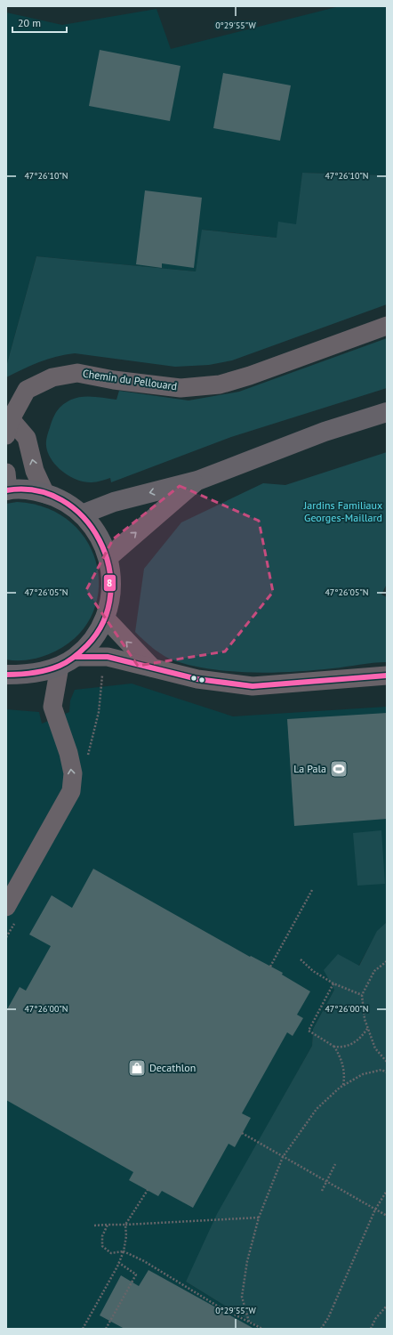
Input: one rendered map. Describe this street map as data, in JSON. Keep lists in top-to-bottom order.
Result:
{
  "streets": {
    "street": ["Chemin du Pellouard"]
  },
  "parks": ["Jardins Familiaux Georges-Maillard"],
  "places": {
    "sports": ["La Pala"],
    "shop": ["Decathlon"]
  },
  "lines": ["transit line 8"],
  "scale_bar": "20 m",
  "coordinates": [
    "0°29'55\"W",
    "47°26'10\"N",
    "47°26'05\"N",
    "47°26'00\"N"
  ]
}
